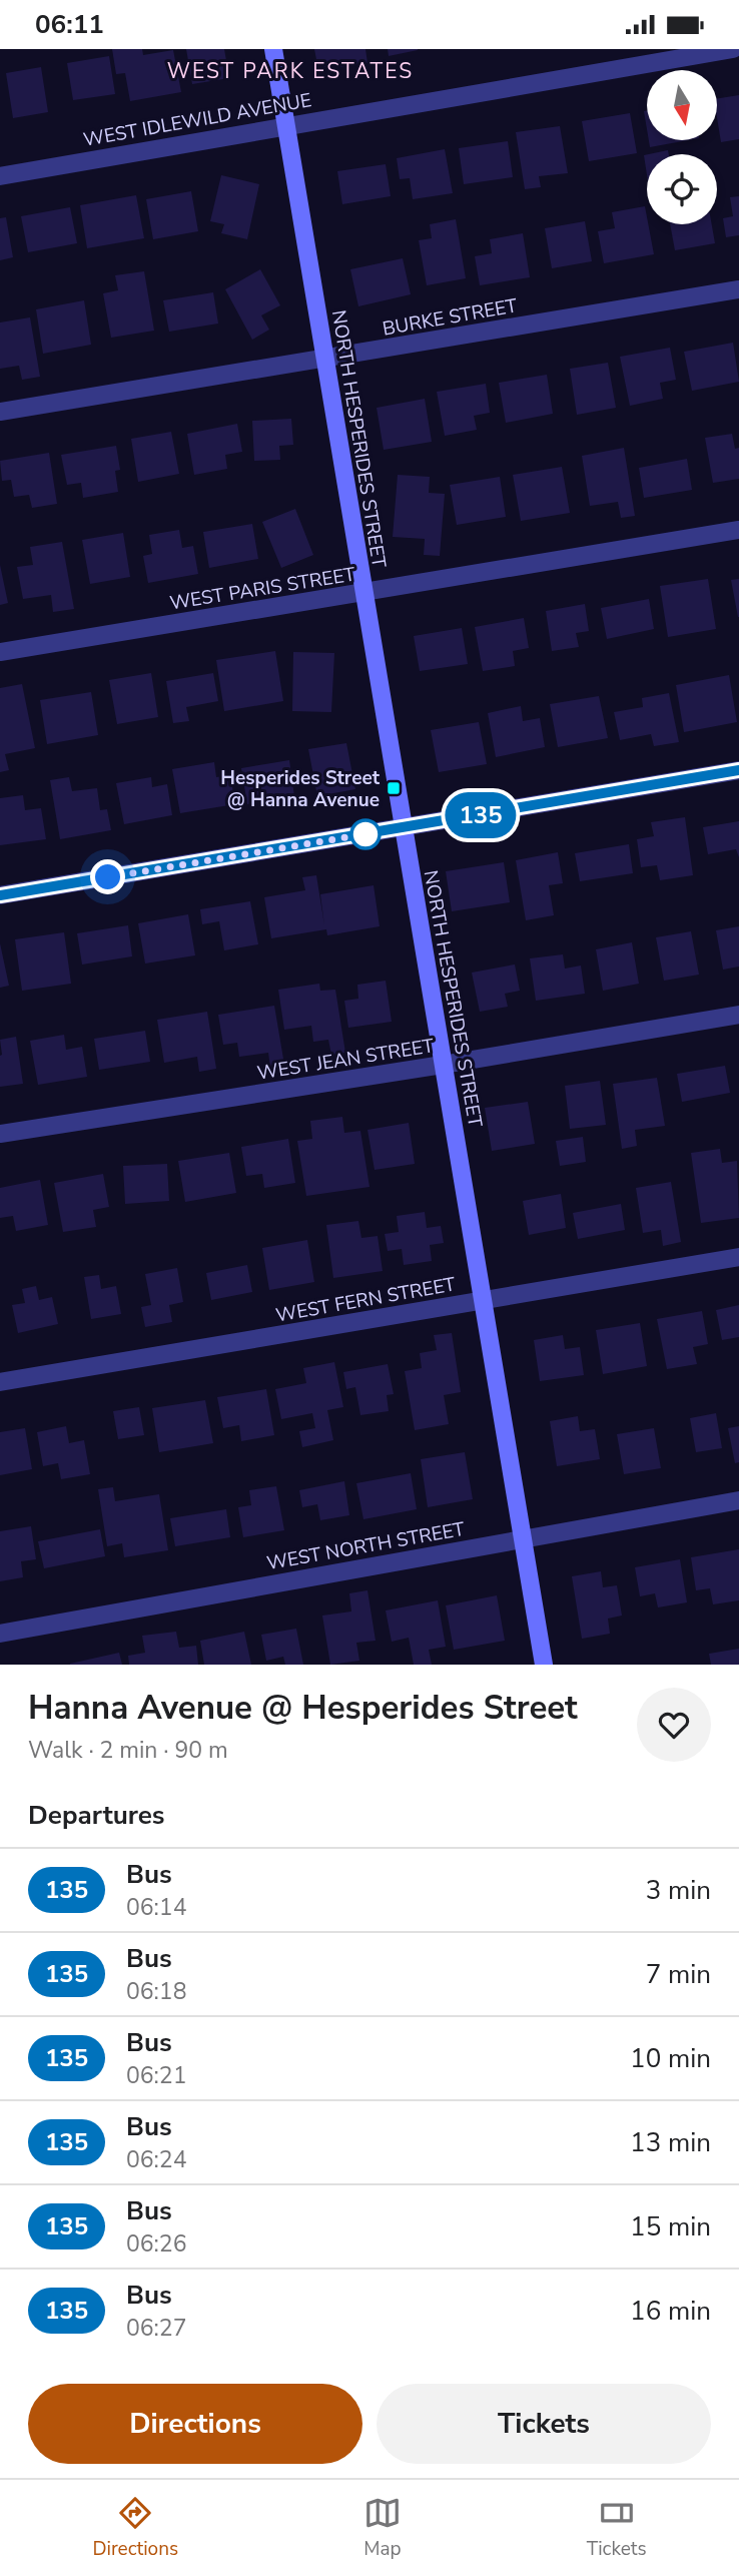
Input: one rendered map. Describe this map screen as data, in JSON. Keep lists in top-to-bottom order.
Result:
{
  "streets": {
    "street": [
      "WEST IDLEWILD AVENUE",
      "BURKE STREET",
      "NORTH HESPERIDES STREET",
      "WEST PARIS STREET",
      "WEST JEAN STREET",
      "WEST FERN STREET",
      "WEST NORTH STREET"
    ]
  },
  "crossings": [
    ["WEST IDLEWILD AVENUE", "NORTH HESPERIDES STREET"],
    ["BURKE STREET", "NORTH HESPERIDES STREET"],
    ["NORTH HESPERIDES STREET", "WEST PARIS STREET"],
    ["NORTH HESPERIDES STREET", "WEST JEAN STREET"],
    ["NORTH HESPERIDES STREET", "WEST FERN STREET"],
    ["NORTH HESPERIDES STREET", "WEST NORTH STREET"]
  ],
  "districts": ["WEST PARK ESTATES"],
  "places": {
    "transit": ["Hesperides Street @ Hanna Avenue"]
  },
  "lines": ["bus line 135"],
  "north": "bottom",
  "page": {
    "status": "06:11",
    "on_map": "135",
    "heading": [
      ["Hanna Avenue @ Hesperides Street", "Walk · 2 min · 90 m"],
      "Departures"
    ],
    "list": [
      {
        "mark": "135",
        "name": "Bus",
        "note": "06:14",
        "value": "3 min"
      },
      {
        "mark": "135",
        "name": "Bus",
        "note": "06:18",
        "value": "7 min"
      },
      {
        "mark": "135",
        "name": "Bus",
        "note": "06:21",
        "value": "10 min"
      },
      {
        "mark": "135",
        "name": "Bus",
        "note": "06:24",
        "value": "13 min"
      },
      {
        "mark": "135",
        "name": "Bus",
        "note": "06:26",
        "value": "15 min"
      },
      {
        "mark": "135",
        "name": "Bus",
        "note": "06:27",
        "value": "16 min"
      }
    ],
    "buttons": ["Directions", "Tickets"],
    "tabs": ["Directions", "Map", "Tickets"]
  }
}
